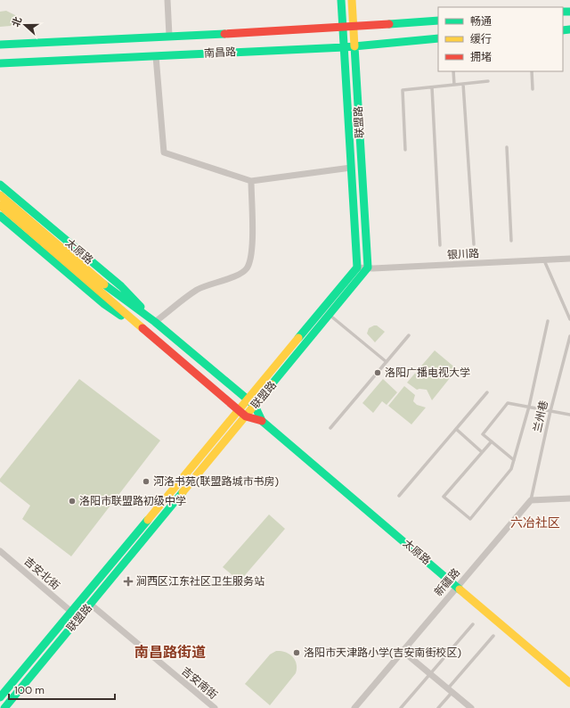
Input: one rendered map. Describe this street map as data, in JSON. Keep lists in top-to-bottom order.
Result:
{
  "streets": {
    "main road": ["南昌路", "联盟路", "太原路"],
    "street": [
      "银川路",
      "吉安北街",
      "新疆路",
      "吉安南街"
    ],
    "lane": ["兰州巷"]
  },
  "crossings": [
    ["南昌路", "联盟路"],
    ["联盟路", "太原路"],
    ["联盟路", "银川路"],
    ["联盟路", "吉安北街"],
    ["联盟路", "吉安南街"],
    ["太原路", "新疆路"],
    ["兰州巷", "新疆路"]
  ],
  "districts": ["六冶社区", "南昌路街道"],
  "places": {
    "other": [
      "洛阳广播电视大学",
      "河洛书苑(联盟路城市书房)",
      "洛阳市联盟路初级中学",
      "洛阳市天津路小学(吉安南街校区)"
    ],
    "health": ["涧西区江东社区卫生服务站"]
  },
  "legend": ["畅通", "缓行", "拥堵"],
  "scale_bar": "100 m",
  "north": "left"
}
